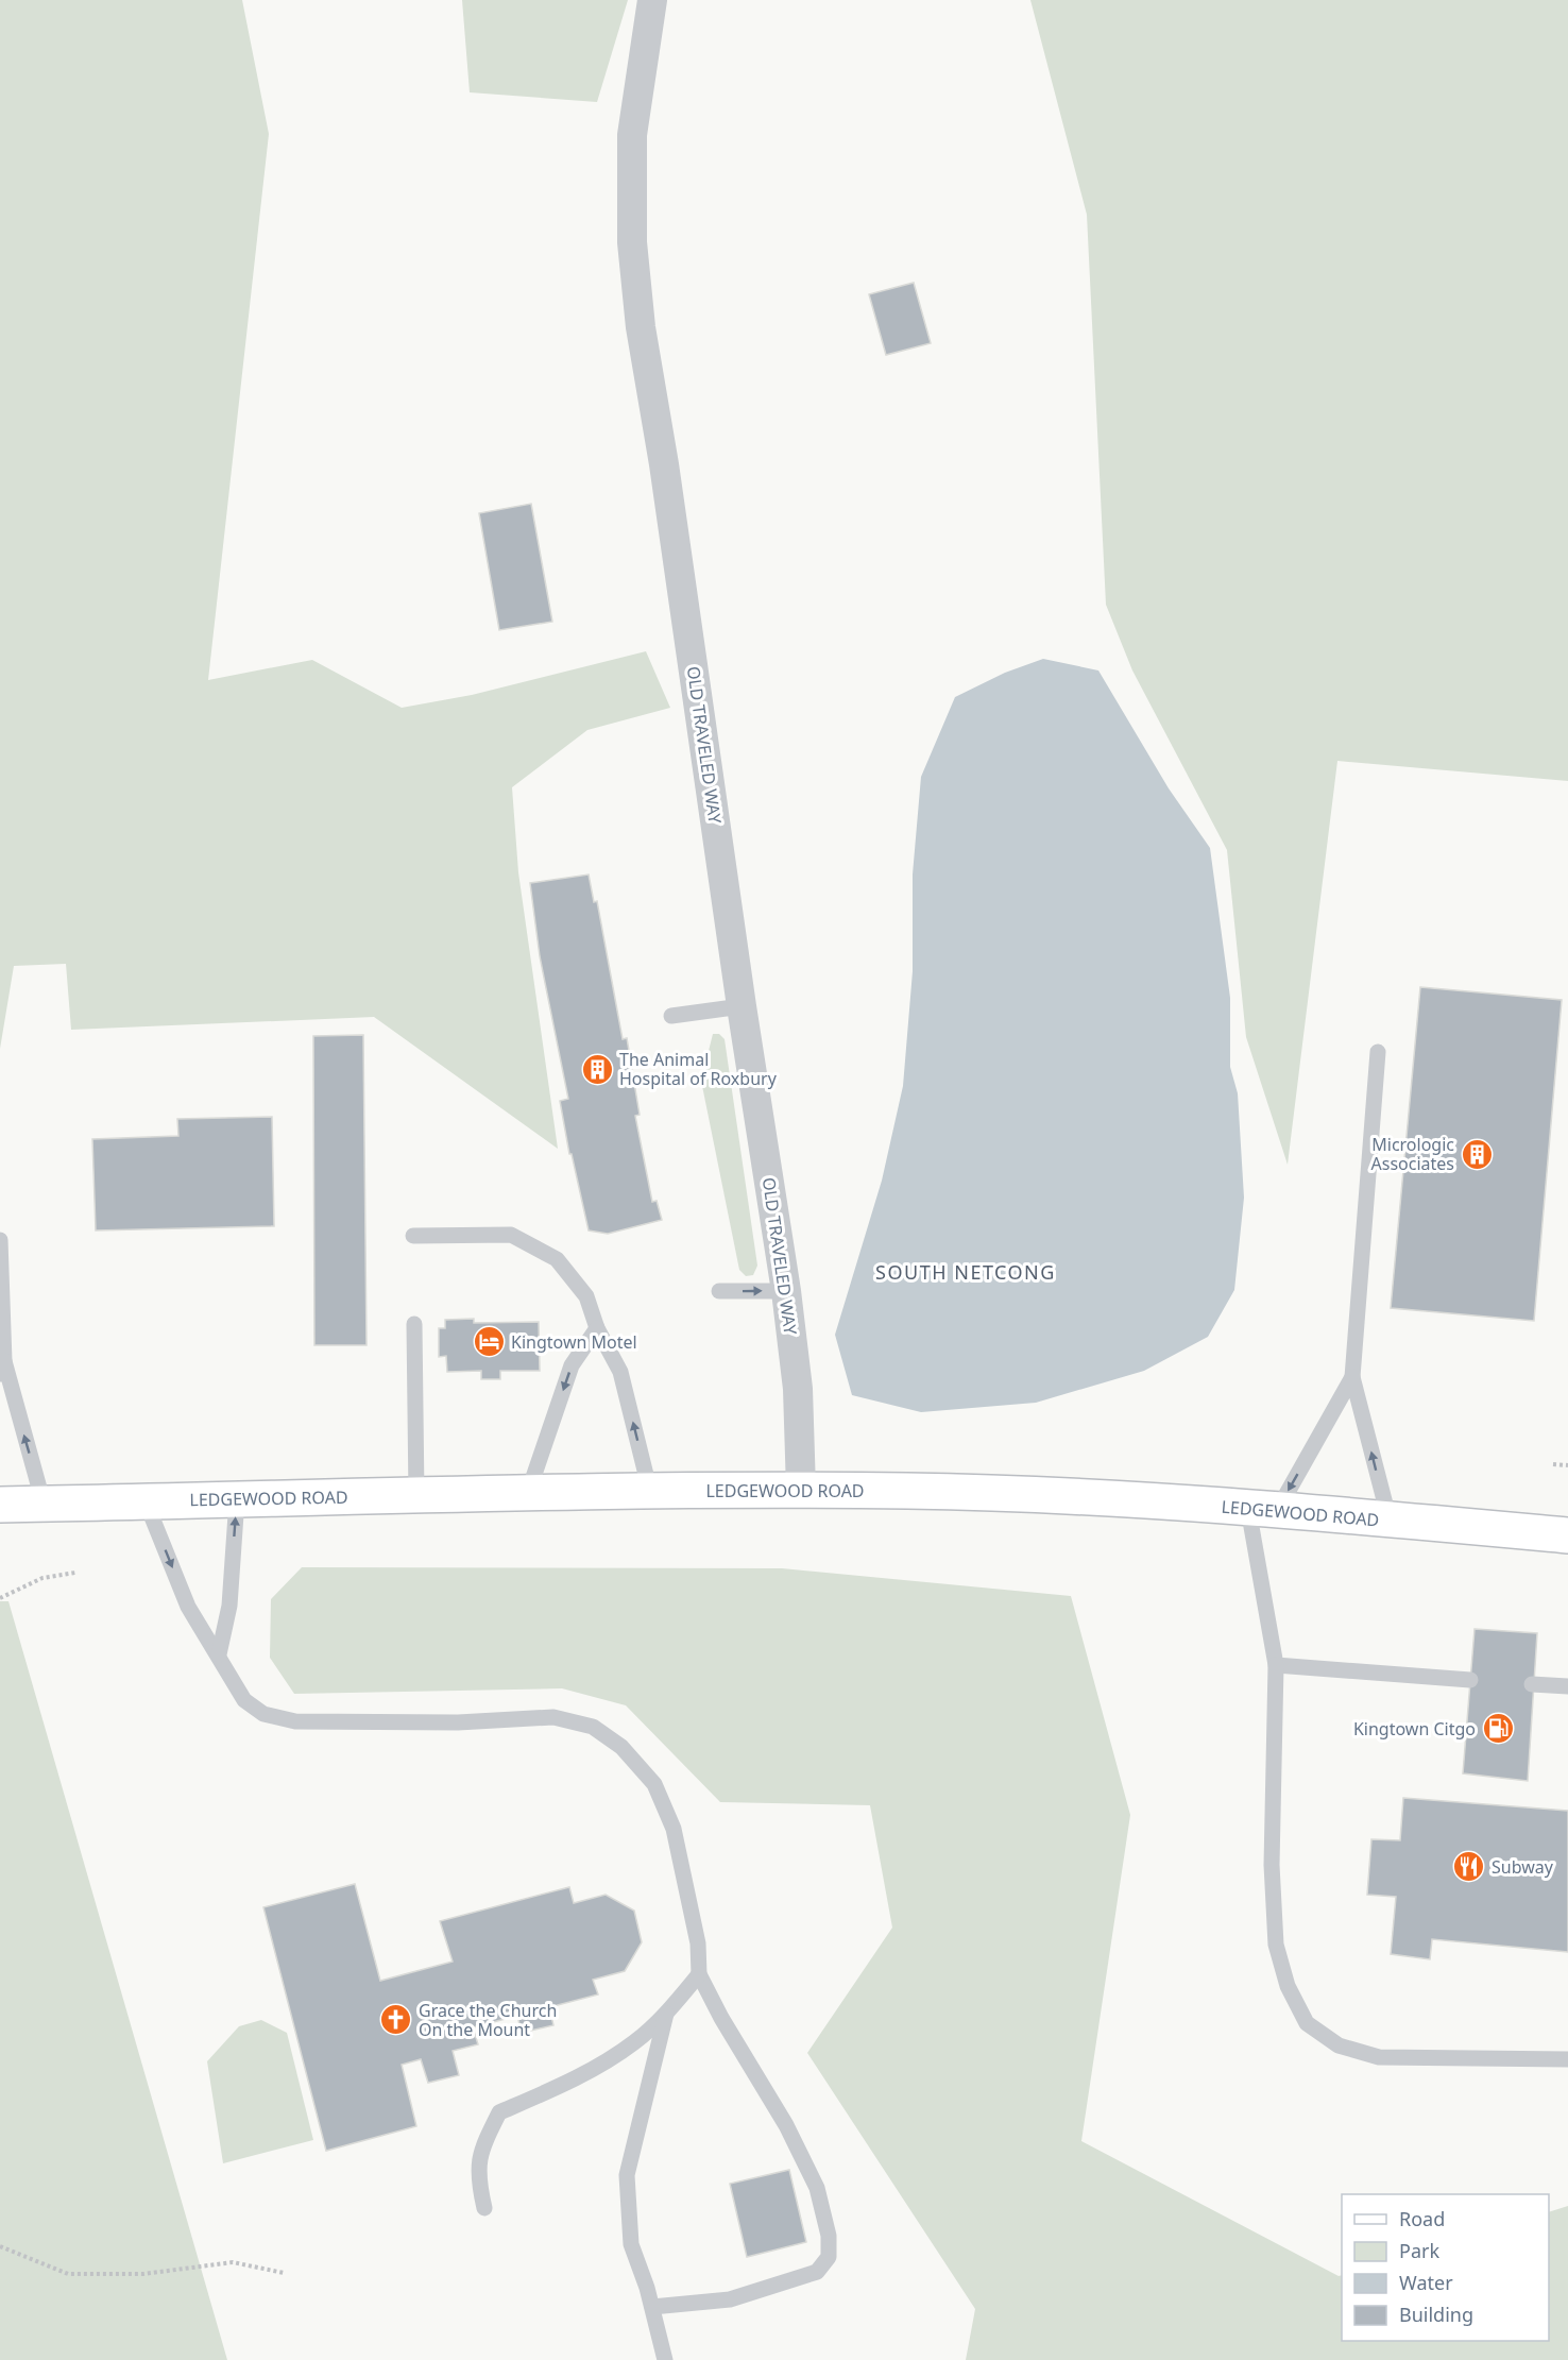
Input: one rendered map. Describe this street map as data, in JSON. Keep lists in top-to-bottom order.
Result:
{
  "streets": {
    "main road": ["LEDGEWOOD ROAD"],
    "street": ["OLD TRAVELED WAY"]
  },
  "crossings": [
    ["OLD TRAVELED WAY", "LEDGEWOOD ROAD"]
  ],
  "districts": ["SOUTH NETCONG"],
  "places": {
    "building": ["The Animal Hospital of Roxbury", "Micrologic Associates"],
    "hotel": ["Kingtown Motel"],
    "fuel station": ["Kingtown Citgo"],
    "restaurant": ["Subway"],
    "church": ["Grace the Church On the Mount"]
  },
  "legend": [
    "Road",
    "Park",
    "Water",
    "Building"
  ]
}
